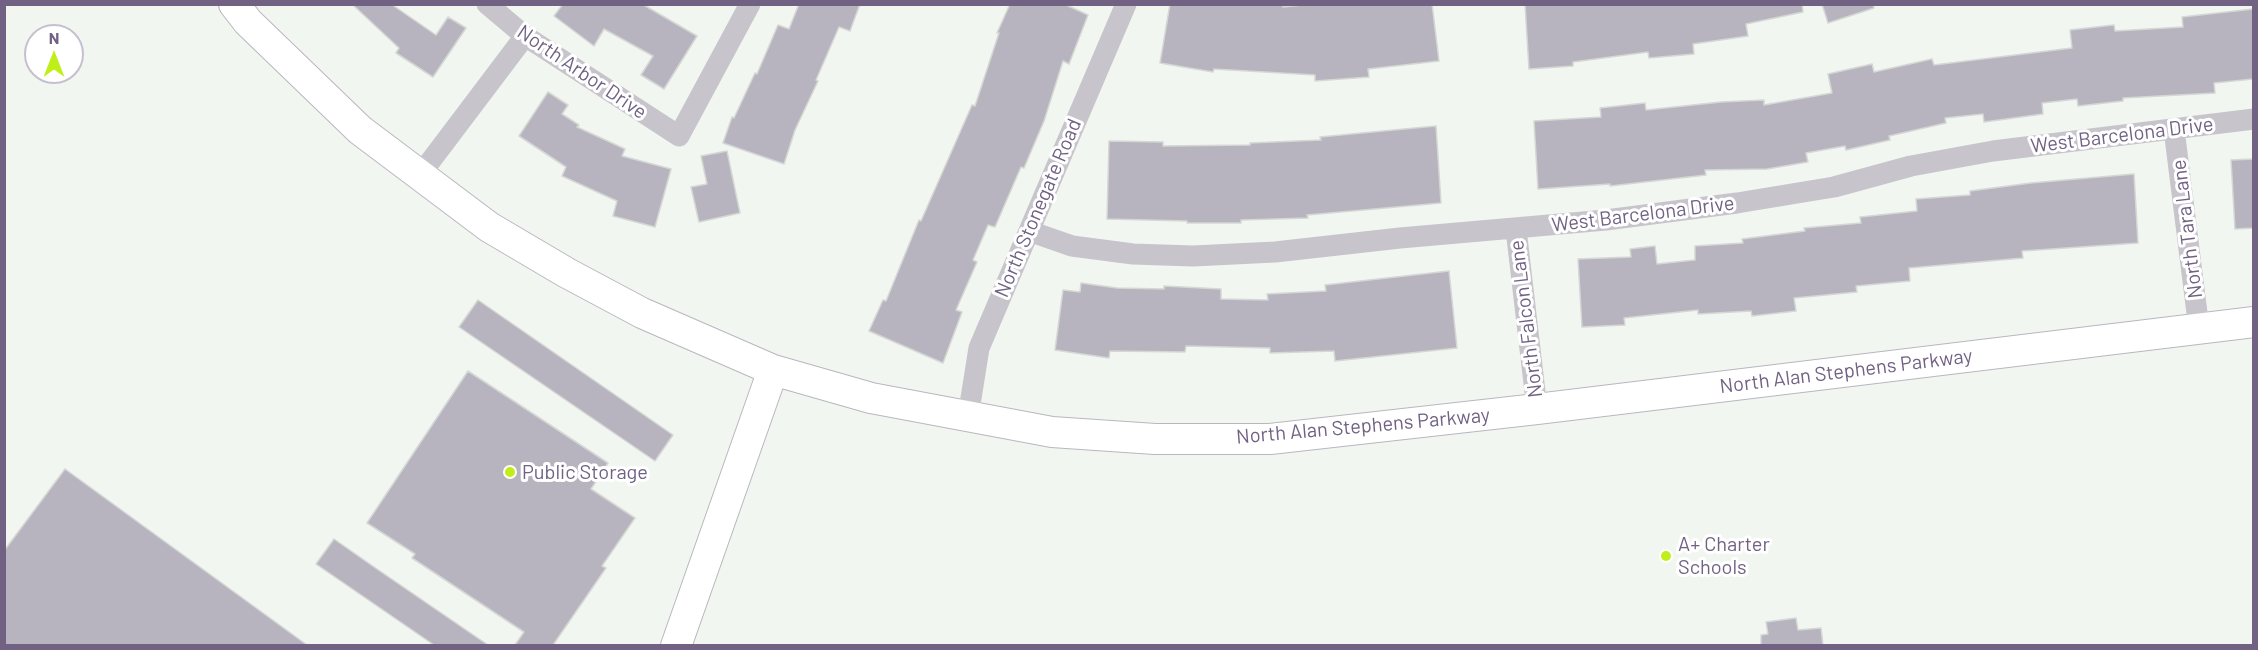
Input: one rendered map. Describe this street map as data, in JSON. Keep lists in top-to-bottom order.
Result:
{
  "streets": {
    "street": [
      "North Arbor Drive",
      "West Barcelona Drive",
      "North Stonegate Road",
      "North Tara Lane",
      "North Falcon Lane",
      "North Alan Stephens Parkway"
    ]
  },
  "crossings": [
    ["West Barcelona Drive", "North Stonegate Road"],
    ["West Barcelona Drive", "North Tara Lane"],
    ["West Barcelona Drive", "North Falcon Lane"],
    ["North Stonegate Road", "North Alan Stephens Parkway"],
    ["North Tara Lane", "North Alan Stephens Parkway"],
    ["North Falcon Lane", "North Alan Stephens Parkway"]
  ],
  "places": ["Public Storage", "A+ Charter Schools"],
  "north": "top"
}
